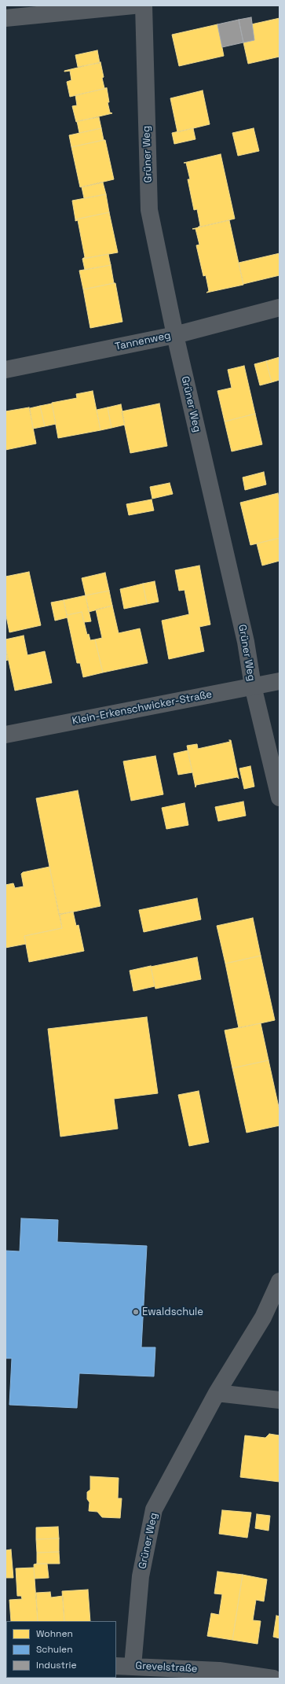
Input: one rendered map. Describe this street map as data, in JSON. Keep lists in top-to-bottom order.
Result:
{
  "streets": {
    "street": [
      "Grüner Weg",
      "Tannenweg",
      "Klein-Erkenschwicker-Straße",
      "Grevelstraße"
    ]
  },
  "crossings": [
    ["Grüner Weg", "Tannenweg"],
    ["Grüner Weg", "Klein-Erkenschwicker-Straße"],
    ["Grüner Weg", "Grevelstraße"]
  ],
  "places": ["Ewaldschule"],
  "legend": ["Wohnen", "Schulen", "Industrie"]
}
